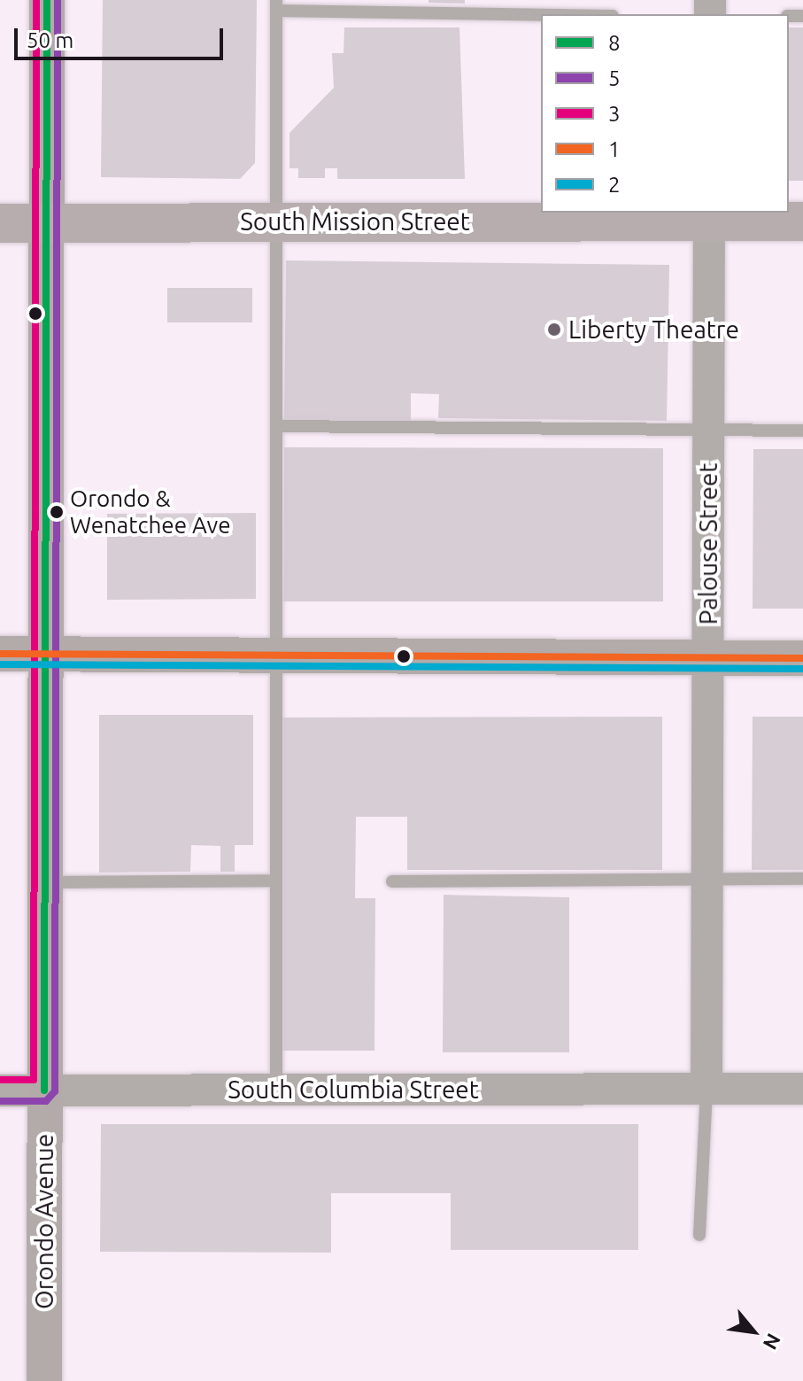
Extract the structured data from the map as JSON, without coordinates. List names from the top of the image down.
{
  "streets": {
    "main road": ["South Mission Street", "Orondo Avenue"],
    "street": ["Palouse Street", "South Columbia Street"]
  },
  "crossings": [
    ["South Mission Street", "Palouse Street"],
    ["South Mission Street", "Orondo Avenue"],
    ["Palouse Street", "South Columbia Street"],
    ["South Columbia Street", "Orondo Avenue"]
  ],
  "places": ["Liberty Theatre", "Orondo & Wenatchee Ave"],
  "lines": [
    "transit line 8",
    "transit line 5",
    "transit line 3",
    "transit line 1",
    "transit line 2"
  ],
  "legend": [
    "8",
    "5",
    "3",
    "1",
    "2"
  ],
  "scale_bar": "50 m",
  "north": "bottom right"
}
